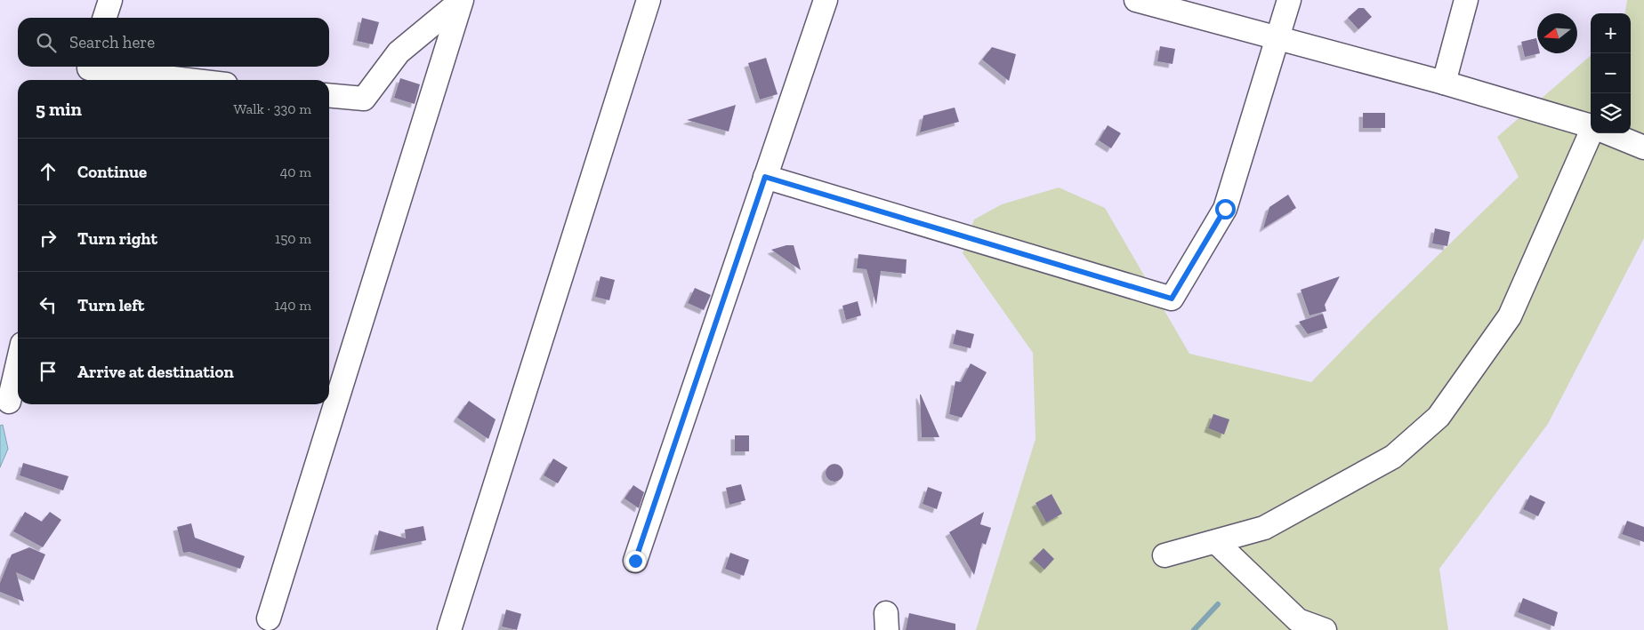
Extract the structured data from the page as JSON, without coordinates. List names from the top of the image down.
{
  "north": "left",
  "page": {
    "map_buttons": ["+", "−"],
    "search": "Search here",
    "heading": ["5 min", "Walk · 330 m"],
    "list": [
      ["Continue", "40 m"],
      ["Turn right", "150 m"],
      ["Turn left", "140 m"],
      "Arrive at destination"
    ]
  }
}
